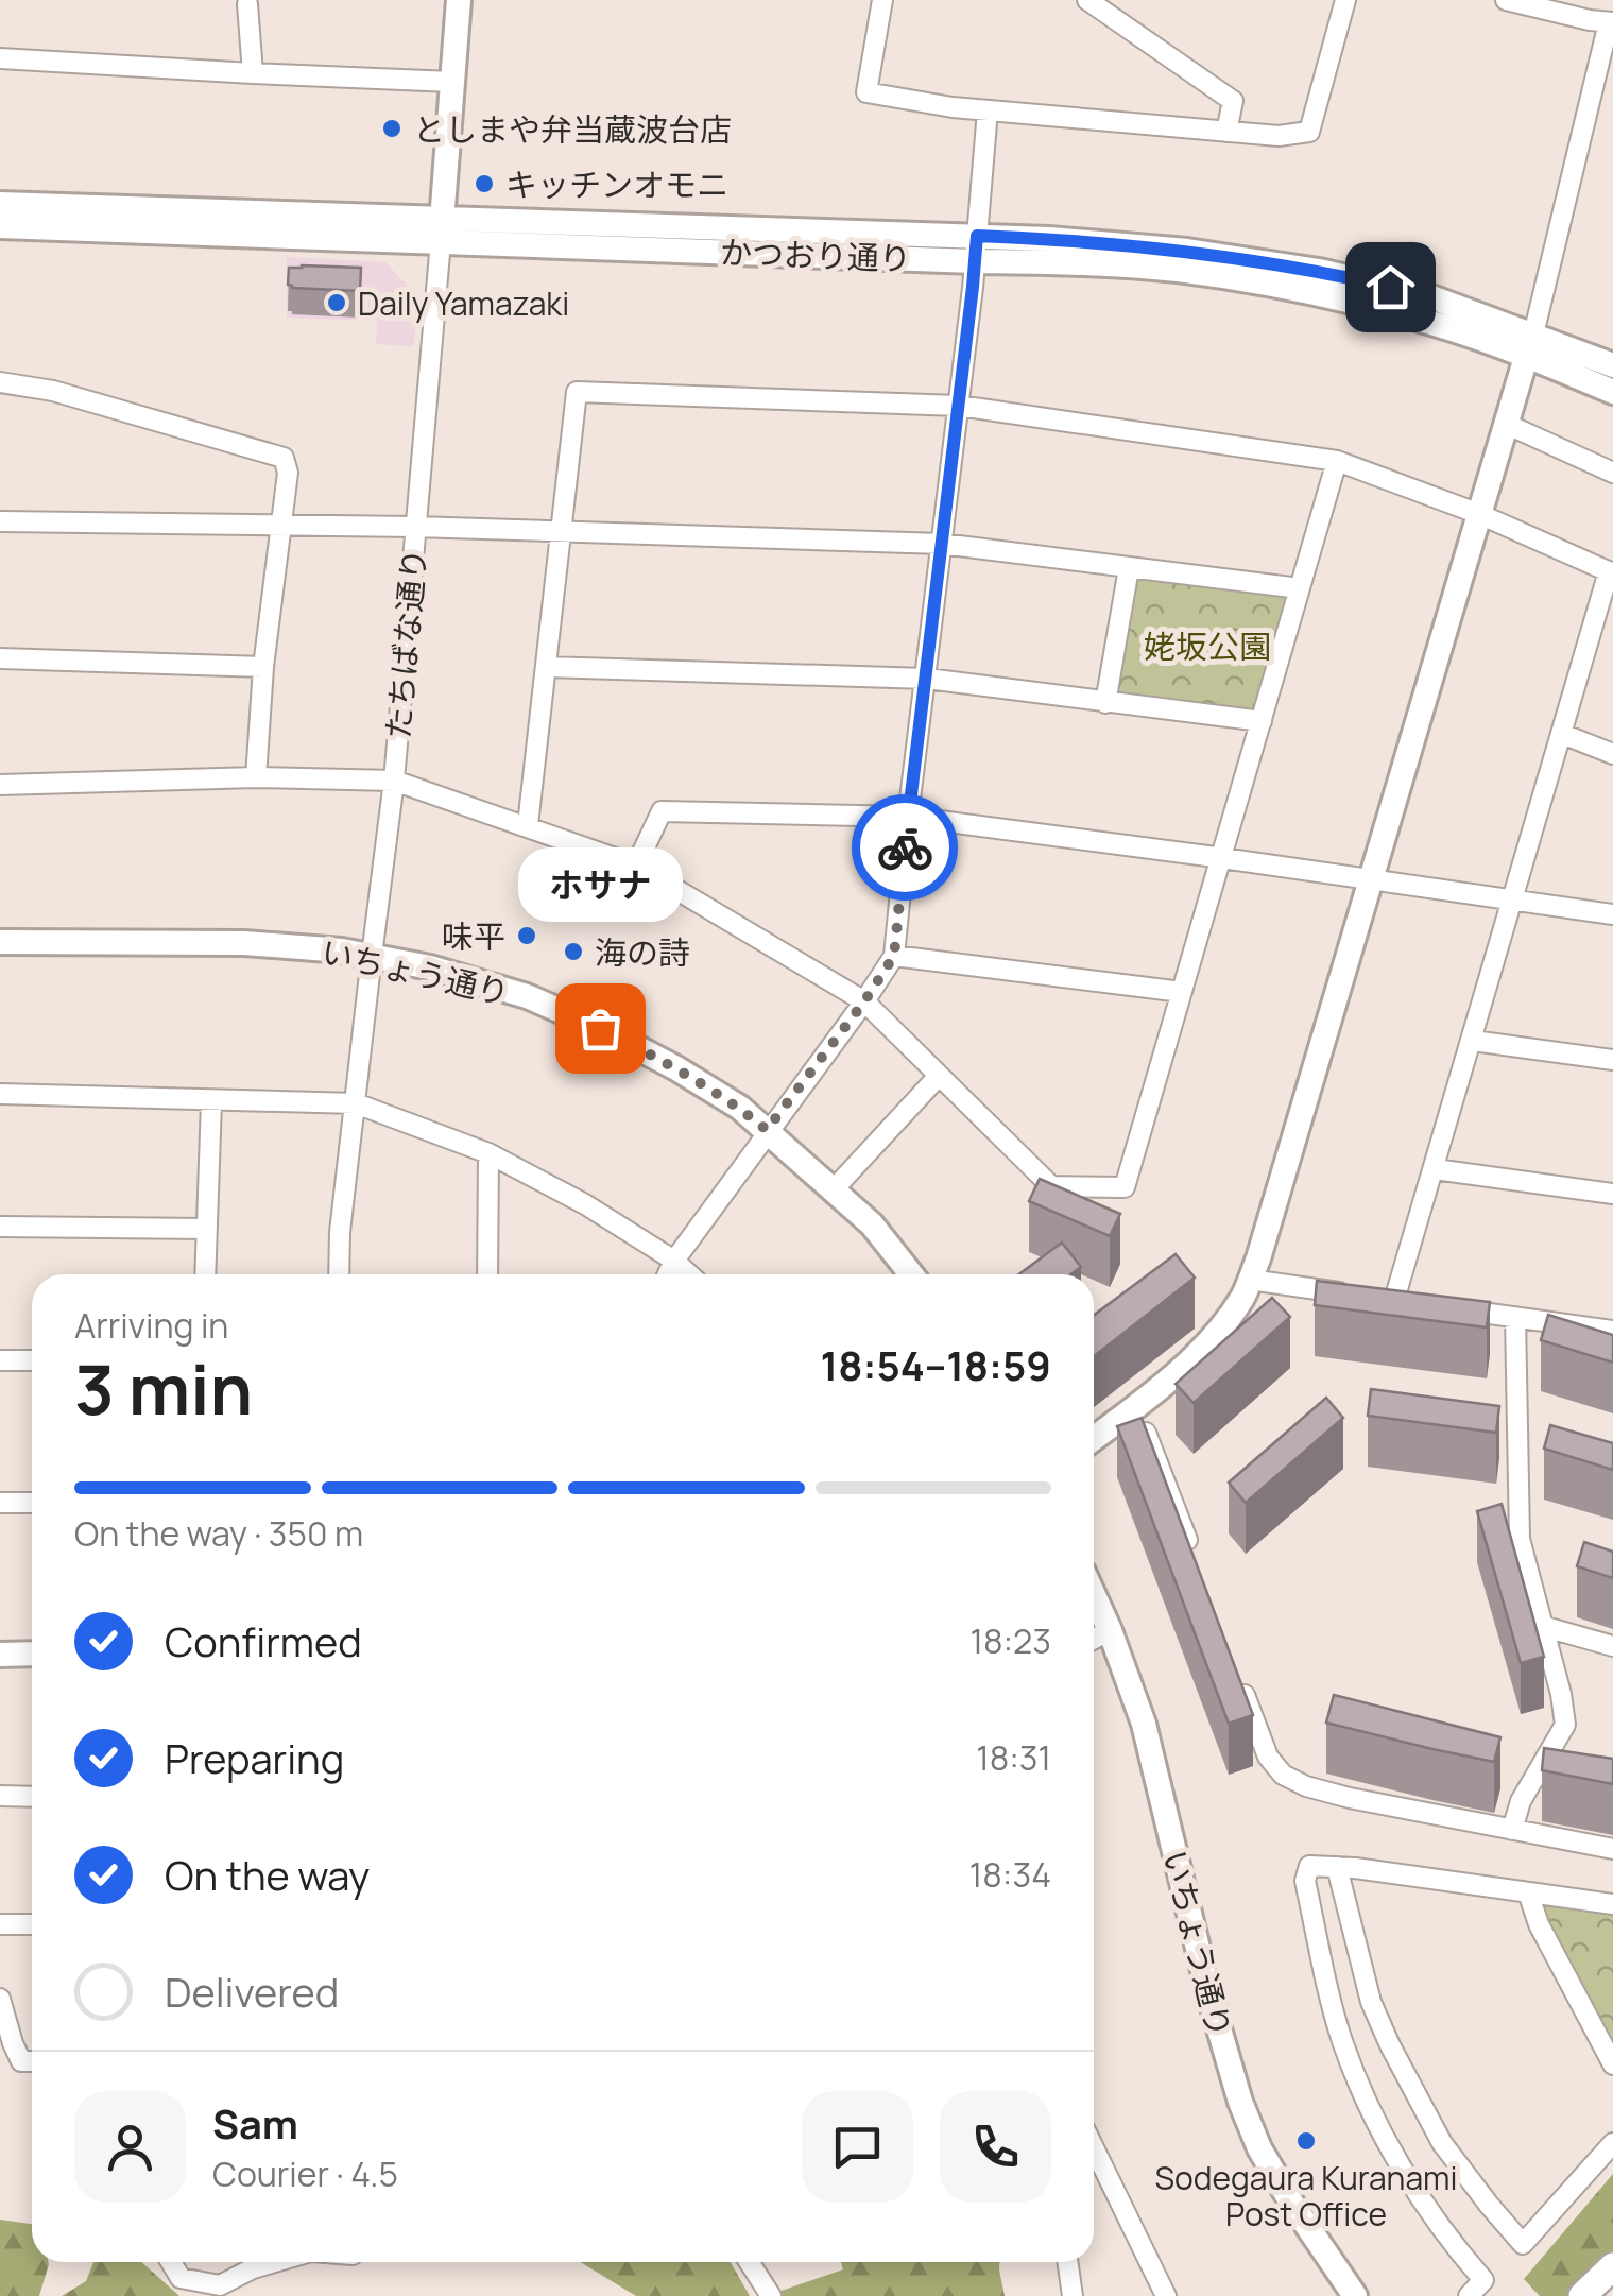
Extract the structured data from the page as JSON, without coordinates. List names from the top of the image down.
{
  "streets": {
    "street": ["かつおり通り", "たちばな通り", "いちょう通り"]
  },
  "crossings": [
    ["かつおり通り", "たちばな通り"],
    ["たちばな通り", "いちょう通り"]
  ],
  "parks": ["姥坂公園"],
  "places": [
    "としまや弁当蔵波台店",
    "キッチンオモニ",
    "Daily Yamazaki",
    "味平",
    "海の詩",
    "ホサナ",
    "Sodegaura Kuranami Post Office"
  ],
  "page": {
    "bubble": "ホサナ",
    "heading": ["3 min", "Arriving in", "18:54–18:59"],
    "panel": ["Sam", "Courier · 4.5"],
    "bar": "On the way · 350 m",
    "list": [
      ["Confirmed", "18:23"],
      ["Preparing", "18:31"],
      ["On the way", "18:34"],
      "Delivered"
    ]
  }
}
